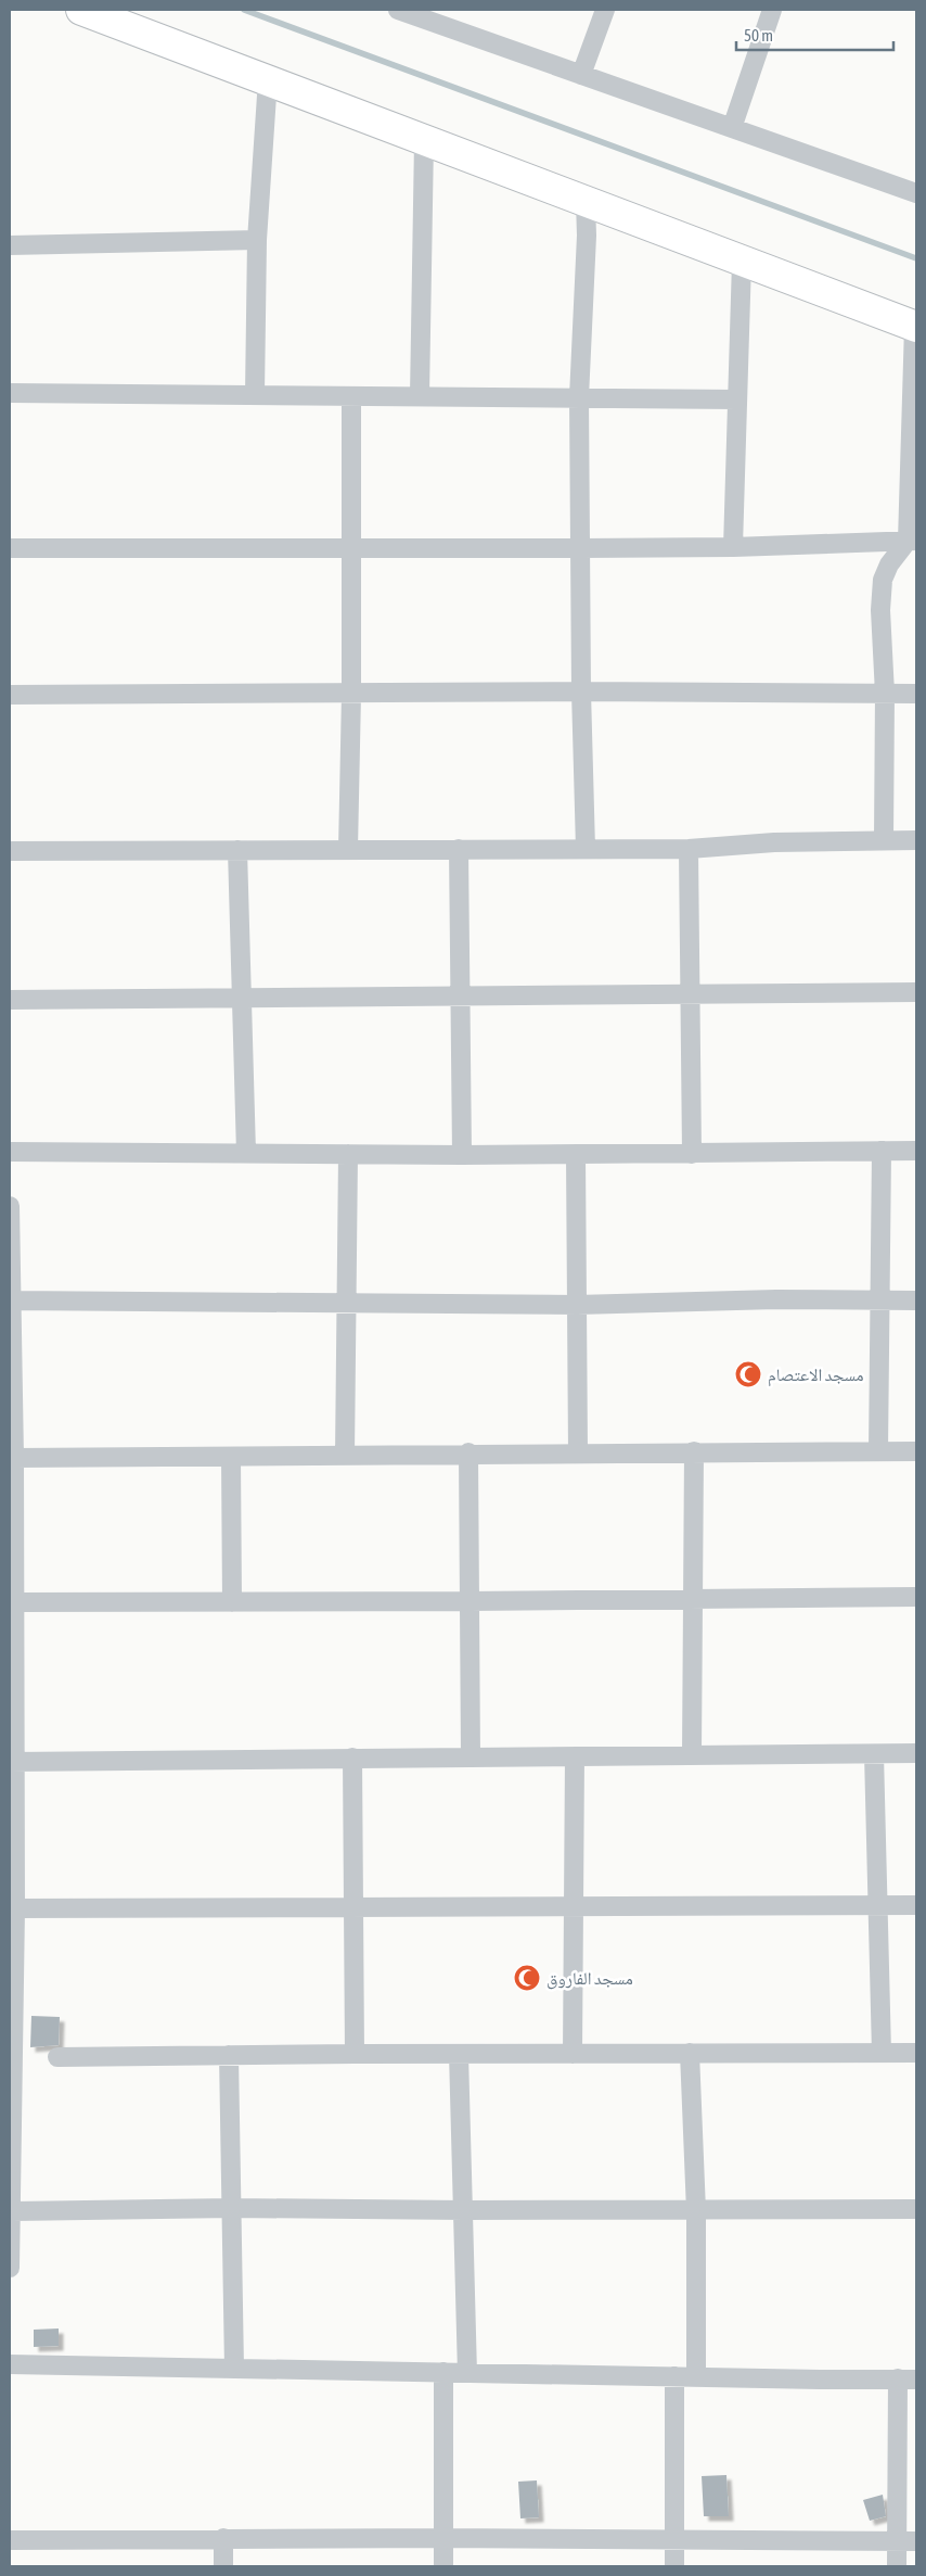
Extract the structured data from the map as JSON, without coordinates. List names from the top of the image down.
{
  "places": {
    "mosque": ["مسجد الاعتصام", "مسجد الفاروق"]
  },
  "scale_bar": "50 m"
}
